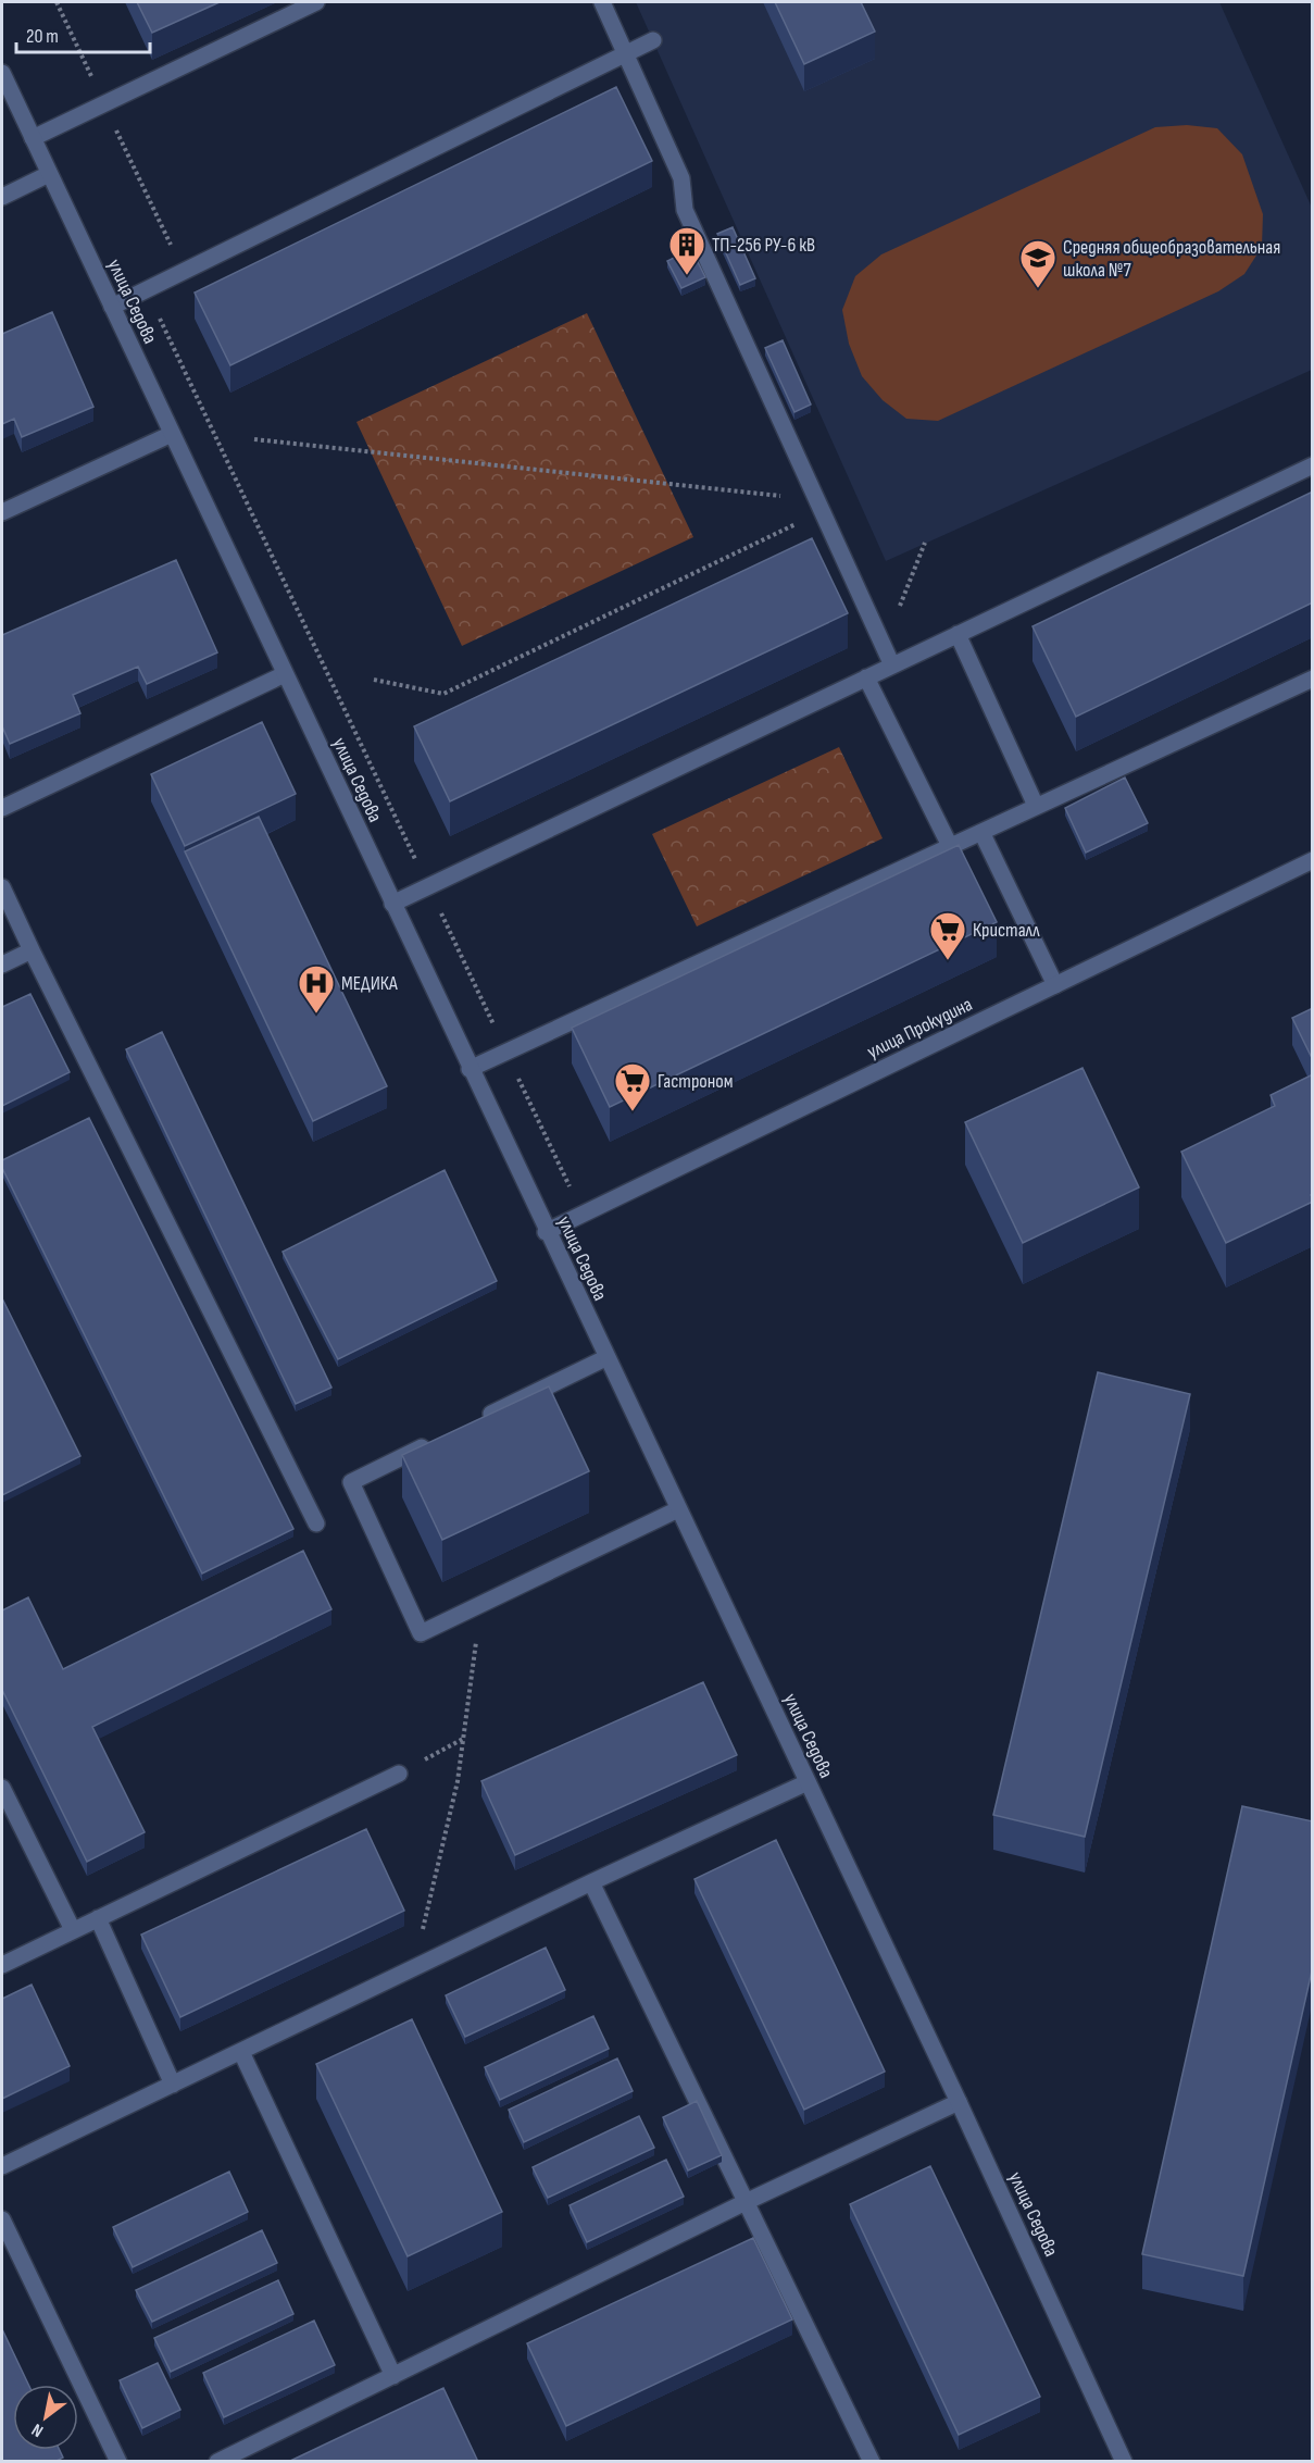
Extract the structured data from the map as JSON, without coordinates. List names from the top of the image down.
{
  "streets": {
    "street": ["улица Седова", "улица Прокудина"]
  },
  "crossings": [
    ["улица Седова", "улица Прокудина"]
  ],
  "places": {
    "building": ["ТП-256 РУ-6 кВ"],
    "school or university": ["Средняя общеобразовательная школа №7"],
    "supermarket": ["Кристалл", "Гастроном"],
    "hospital": ["МЕДИКА"]
  },
  "scale_bar": "20 m",
  "north": "bottom left"
}
